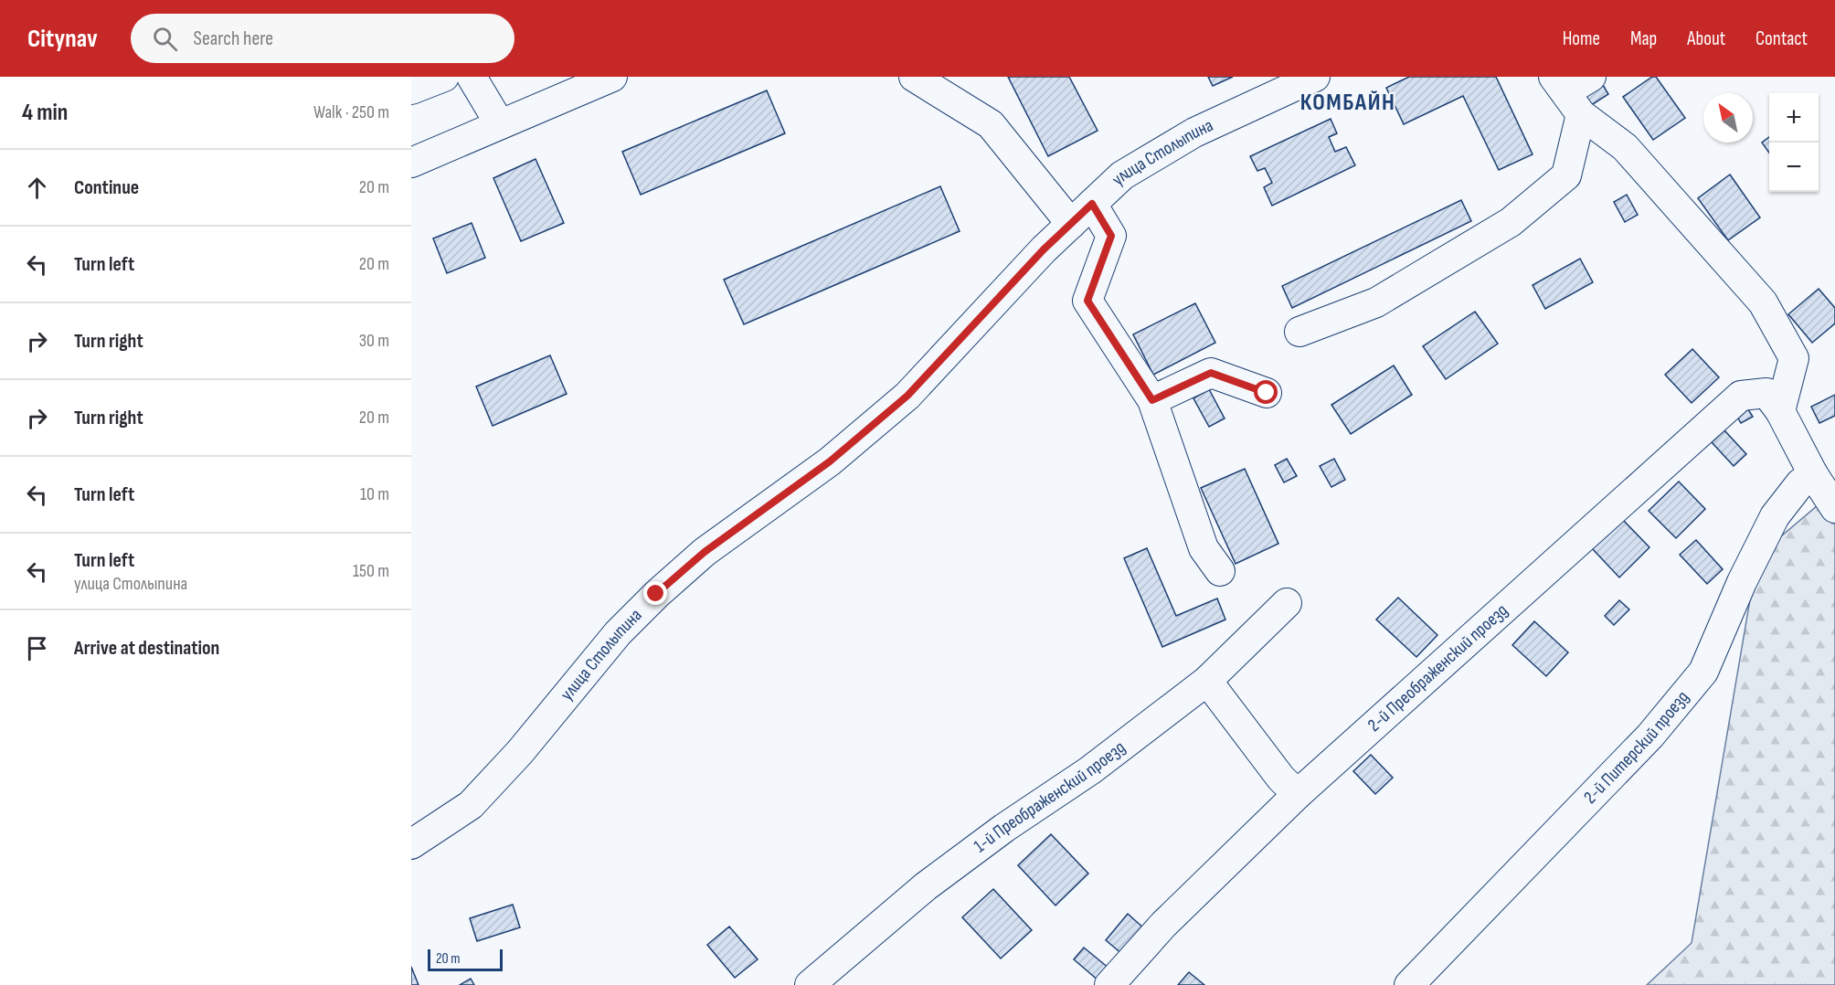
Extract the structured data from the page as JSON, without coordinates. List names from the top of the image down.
{
  "streets": {
    "street": [
      "улица Столыпина",
      "2-й Преображенский проезд",
      "2-й Питерский проезд",
      "1-й Преображенский проезд"
    ]
  },
  "districts": ["КОМБАЙН"],
  "scale_bar": "20 m",
  "north": "top left",
  "page": {
    "header": "Citynav",
    "search": "Search here",
    "nav": [
      "Home",
      "Map",
      "About",
      "Contact"
    ],
    "heading": ["4 min", "Walk · 250 m"],
    "map_buttons": ["+", "−"],
    "list": [
      ["Continue", "20 m"],
      ["Turn left", "20 m"],
      ["Turn right", "30 m"],
      ["Turn right", "20 m"],
      ["Turn left", "10 m"],
      ["Turn left", "улица Столыпина", "150 m"],
      "Arrive at destination"
    ],
    "scale": "20 m"
  }
}
